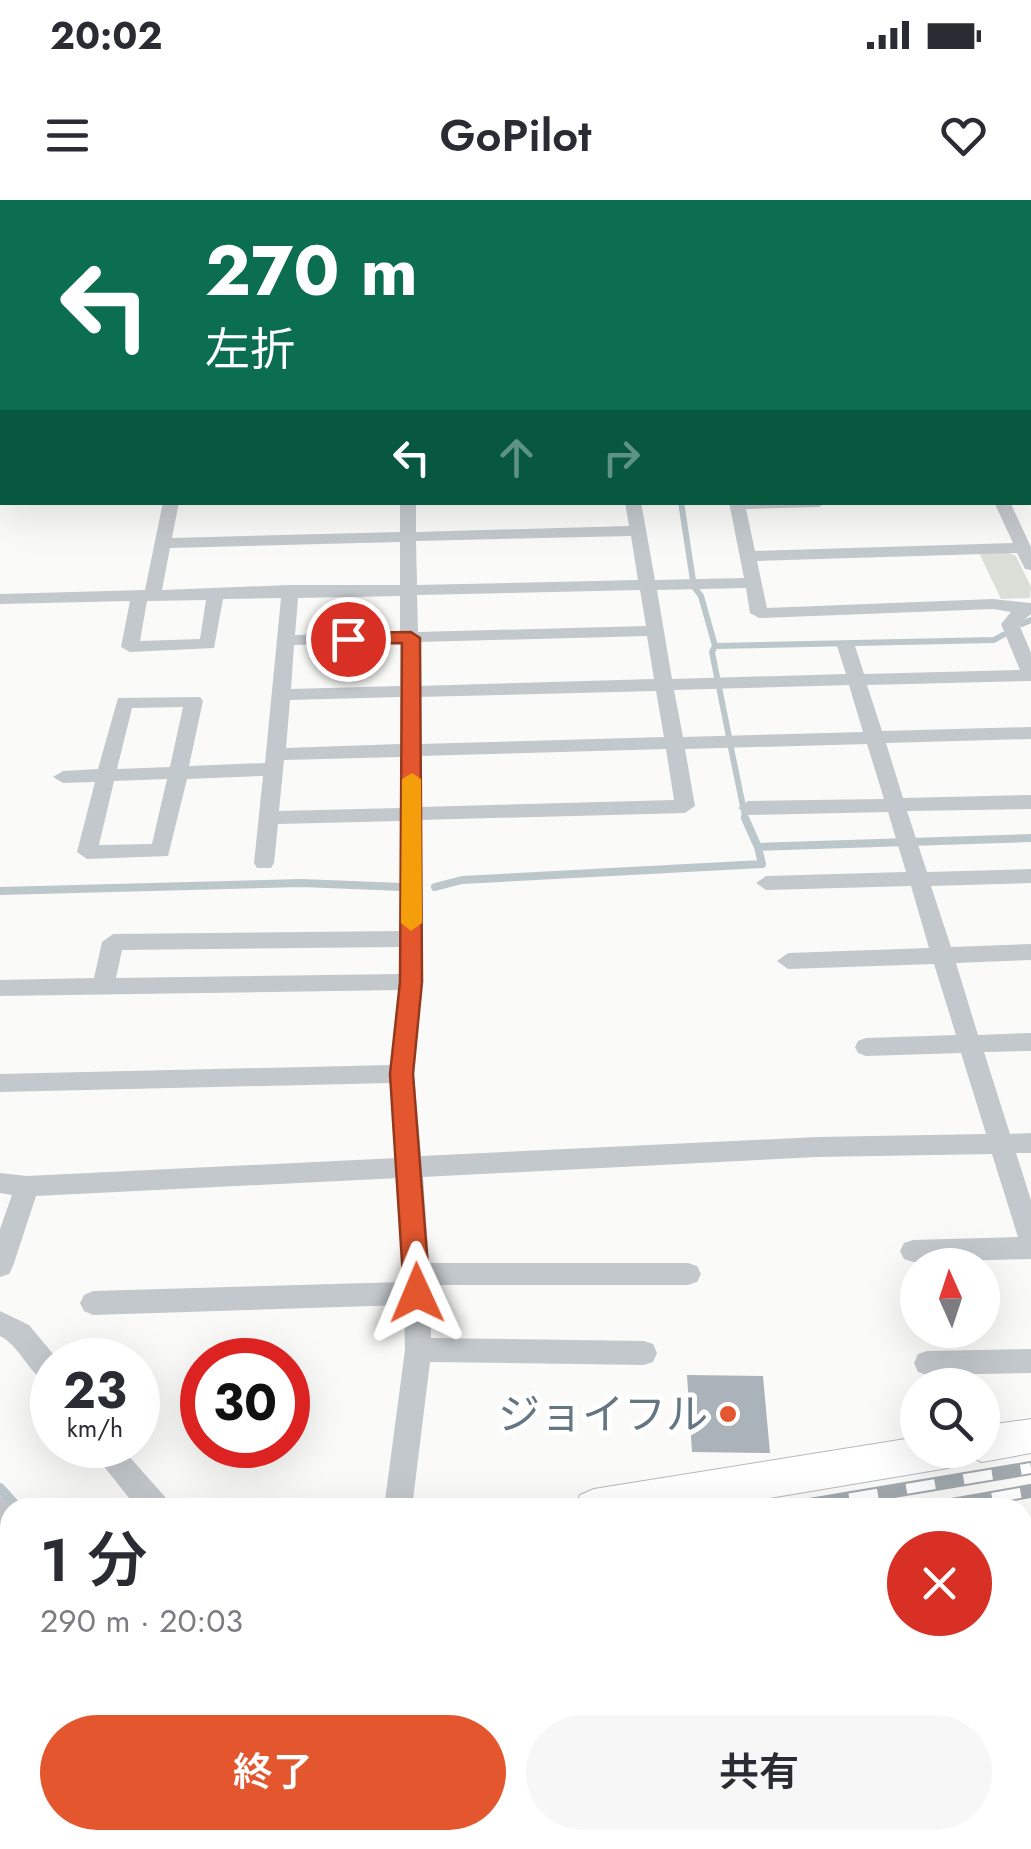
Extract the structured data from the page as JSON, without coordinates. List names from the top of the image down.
{
  "places": ["ジョイフル"],
  "north": "top",
  "page": {
    "status": "20:02",
    "header": "GoPilot",
    "turn": ["270 m", "左折"],
    "speed": "23 km/h",
    "limit": "30",
    "heading": ["1 分", "290 m · 20:03"],
    "buttons": ["終了", "共有"]
  }
}
